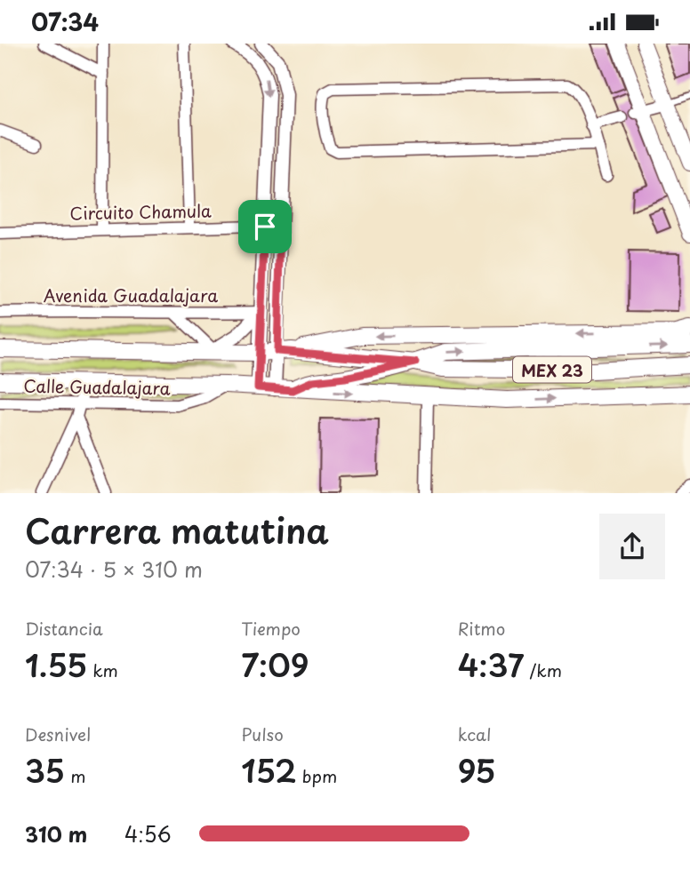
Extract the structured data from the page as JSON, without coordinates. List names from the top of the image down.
{
  "streets": {
    "main road": ["MEX 23"],
    "street": ["Circuito Chamula", "Avenida Guadalajara", "Calle Guadalajara"]
  },
  "crossings": [
    ["MEX 23", "Calle Guadalajara"]
  ],
  "page": {
    "status": "07:34",
    "heading": ["Carrera matutina", "07:34 · 5 × 310 m"],
    "stats": [
      ["Distancia", "1.55 km"],
      ["Tiempo", "7:09"],
      ["Ritmo", "4:37 /km"],
      ["Desnivel", "35 m"],
      ["Pulso", "152 bpm"],
      ["kcal", "95"]
    ],
    "list": [
      {
        "name": "310 m",
        "note": "4:56"
      }
    ]
  }
}
